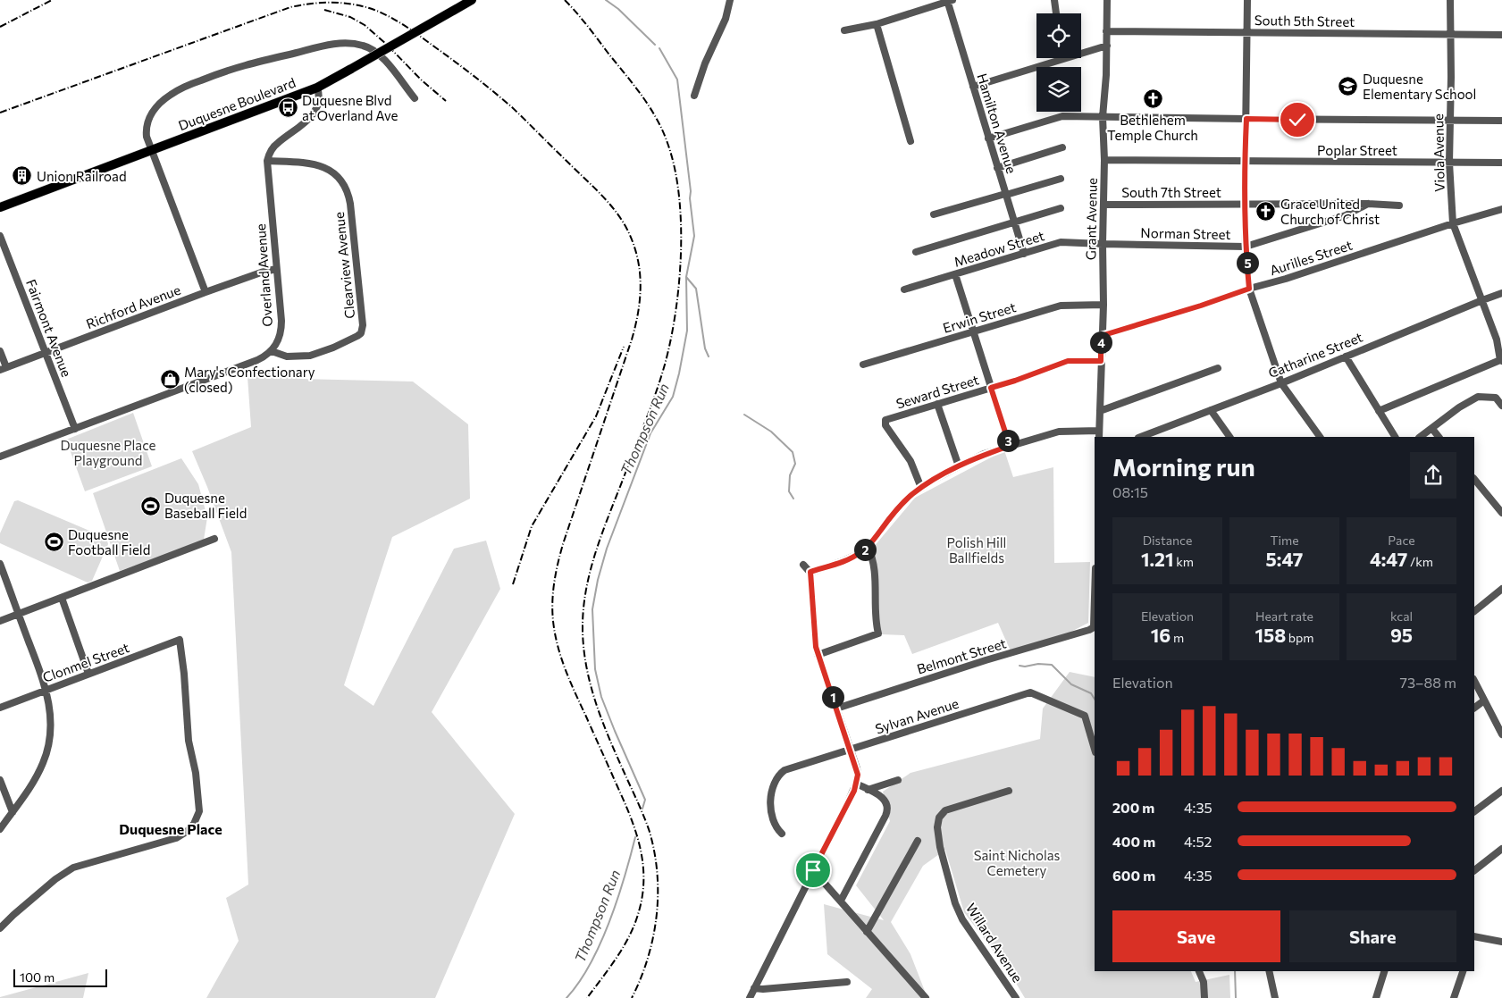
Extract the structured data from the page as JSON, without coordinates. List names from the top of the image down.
{
  "streets": {
    "main road": ["Duquesne Boulevard"],
    "street": [
      "South 5th Street",
      "Hamilton Avenue",
      "Poplar Street",
      "Viola Avenue",
      "South 7th Street",
      "Grant Avenue",
      "Norman Street",
      "Meadow Street",
      "Aurilles Street",
      "Clearview Avenue",
      "Overland Avenue",
      "Richford Avenue",
      "Erwin Street",
      "Fairmont Avenue",
      "Catharine Street",
      "Seward Street",
      "Belmont Street",
      "Clonmel Street",
      "Sylvan Avenue",
      "Willard Avenue"
    ]
  },
  "crossings": [
    ["South 5th Street", "Viola Avenue"],
    ["South 5th Street", "Grant Avenue"],
    ["Hamilton Avenue", "Meadow Street"],
    ["Poplar Street", "Viola Avenue"],
    ["Poplar Street", "Grant Avenue"],
    ["Viola Avenue", "Aurilles Street"],
    ["Viola Avenue", "Catharine Street"],
    ["South 7th Street", "Grant Avenue"],
    ["South 7th Street", "Norman Street"],
    ["Grant Avenue", "Norman Street"],
    ["Grant Avenue", "Meadow Street"],
    ["Grant Avenue", "Aurilles Street"],
    ["Grant Avenue", "Erwin Street"],
    ["Grant Avenue", "Seward Street"],
    ["Norman Street", "Meadow Street"],
    ["Clearview Avenue", "Overland Avenue"],
    ["Overland Avenue", "Richford Avenue"],
    ["Richford Avenue", "Fairmont Avenue"]
  ],
  "districts": ["Duquesne Place"],
  "water": ["Thompson Run"],
  "parks": ["Duquesne Place Playground", "Polish Hill Ballfields", "Saint Nicholas Cemetery"],
  "places": {
    "school or university": ["Duquesne Elementary School"],
    "church": ["Bethlehem Temple Church", "Grace United Church of Christ"],
    "bus stop": ["Duquesne Blvd at Overland Ave"],
    "building": ["Union Railroad"],
    "shop": ["Mary's Confectionary (closed)"],
    "sports": ["Duquesne Baseball Field", "Duquesne Football Field"]
  },
  "scale_bar": "100 m",
  "page": {
    "pins": [
      "5",
      "4",
      "3",
      "2",
      "1"
    ],
    "heading": ["Morning run", "08:15"],
    "stats": [
      ["Distance", "1.21 km"],
      ["Time", "5:47"],
      ["Pace", "4:47 /km"],
      ["Elevation", "16 m"],
      ["Heart rate", "158 bpm"],
      ["kcal", "95"]
    ],
    "chart": ["Elevation", "73–88 m"],
    "list": [
      {
        "name": "200 m",
        "note": "4:35"
      },
      {
        "name": "400 m",
        "note": "4:52"
      },
      {
        "name": "600 m",
        "note": "4:35"
      }
    ],
    "buttons": ["Save", "Share"],
    "scale": "100 m"
  }
}
